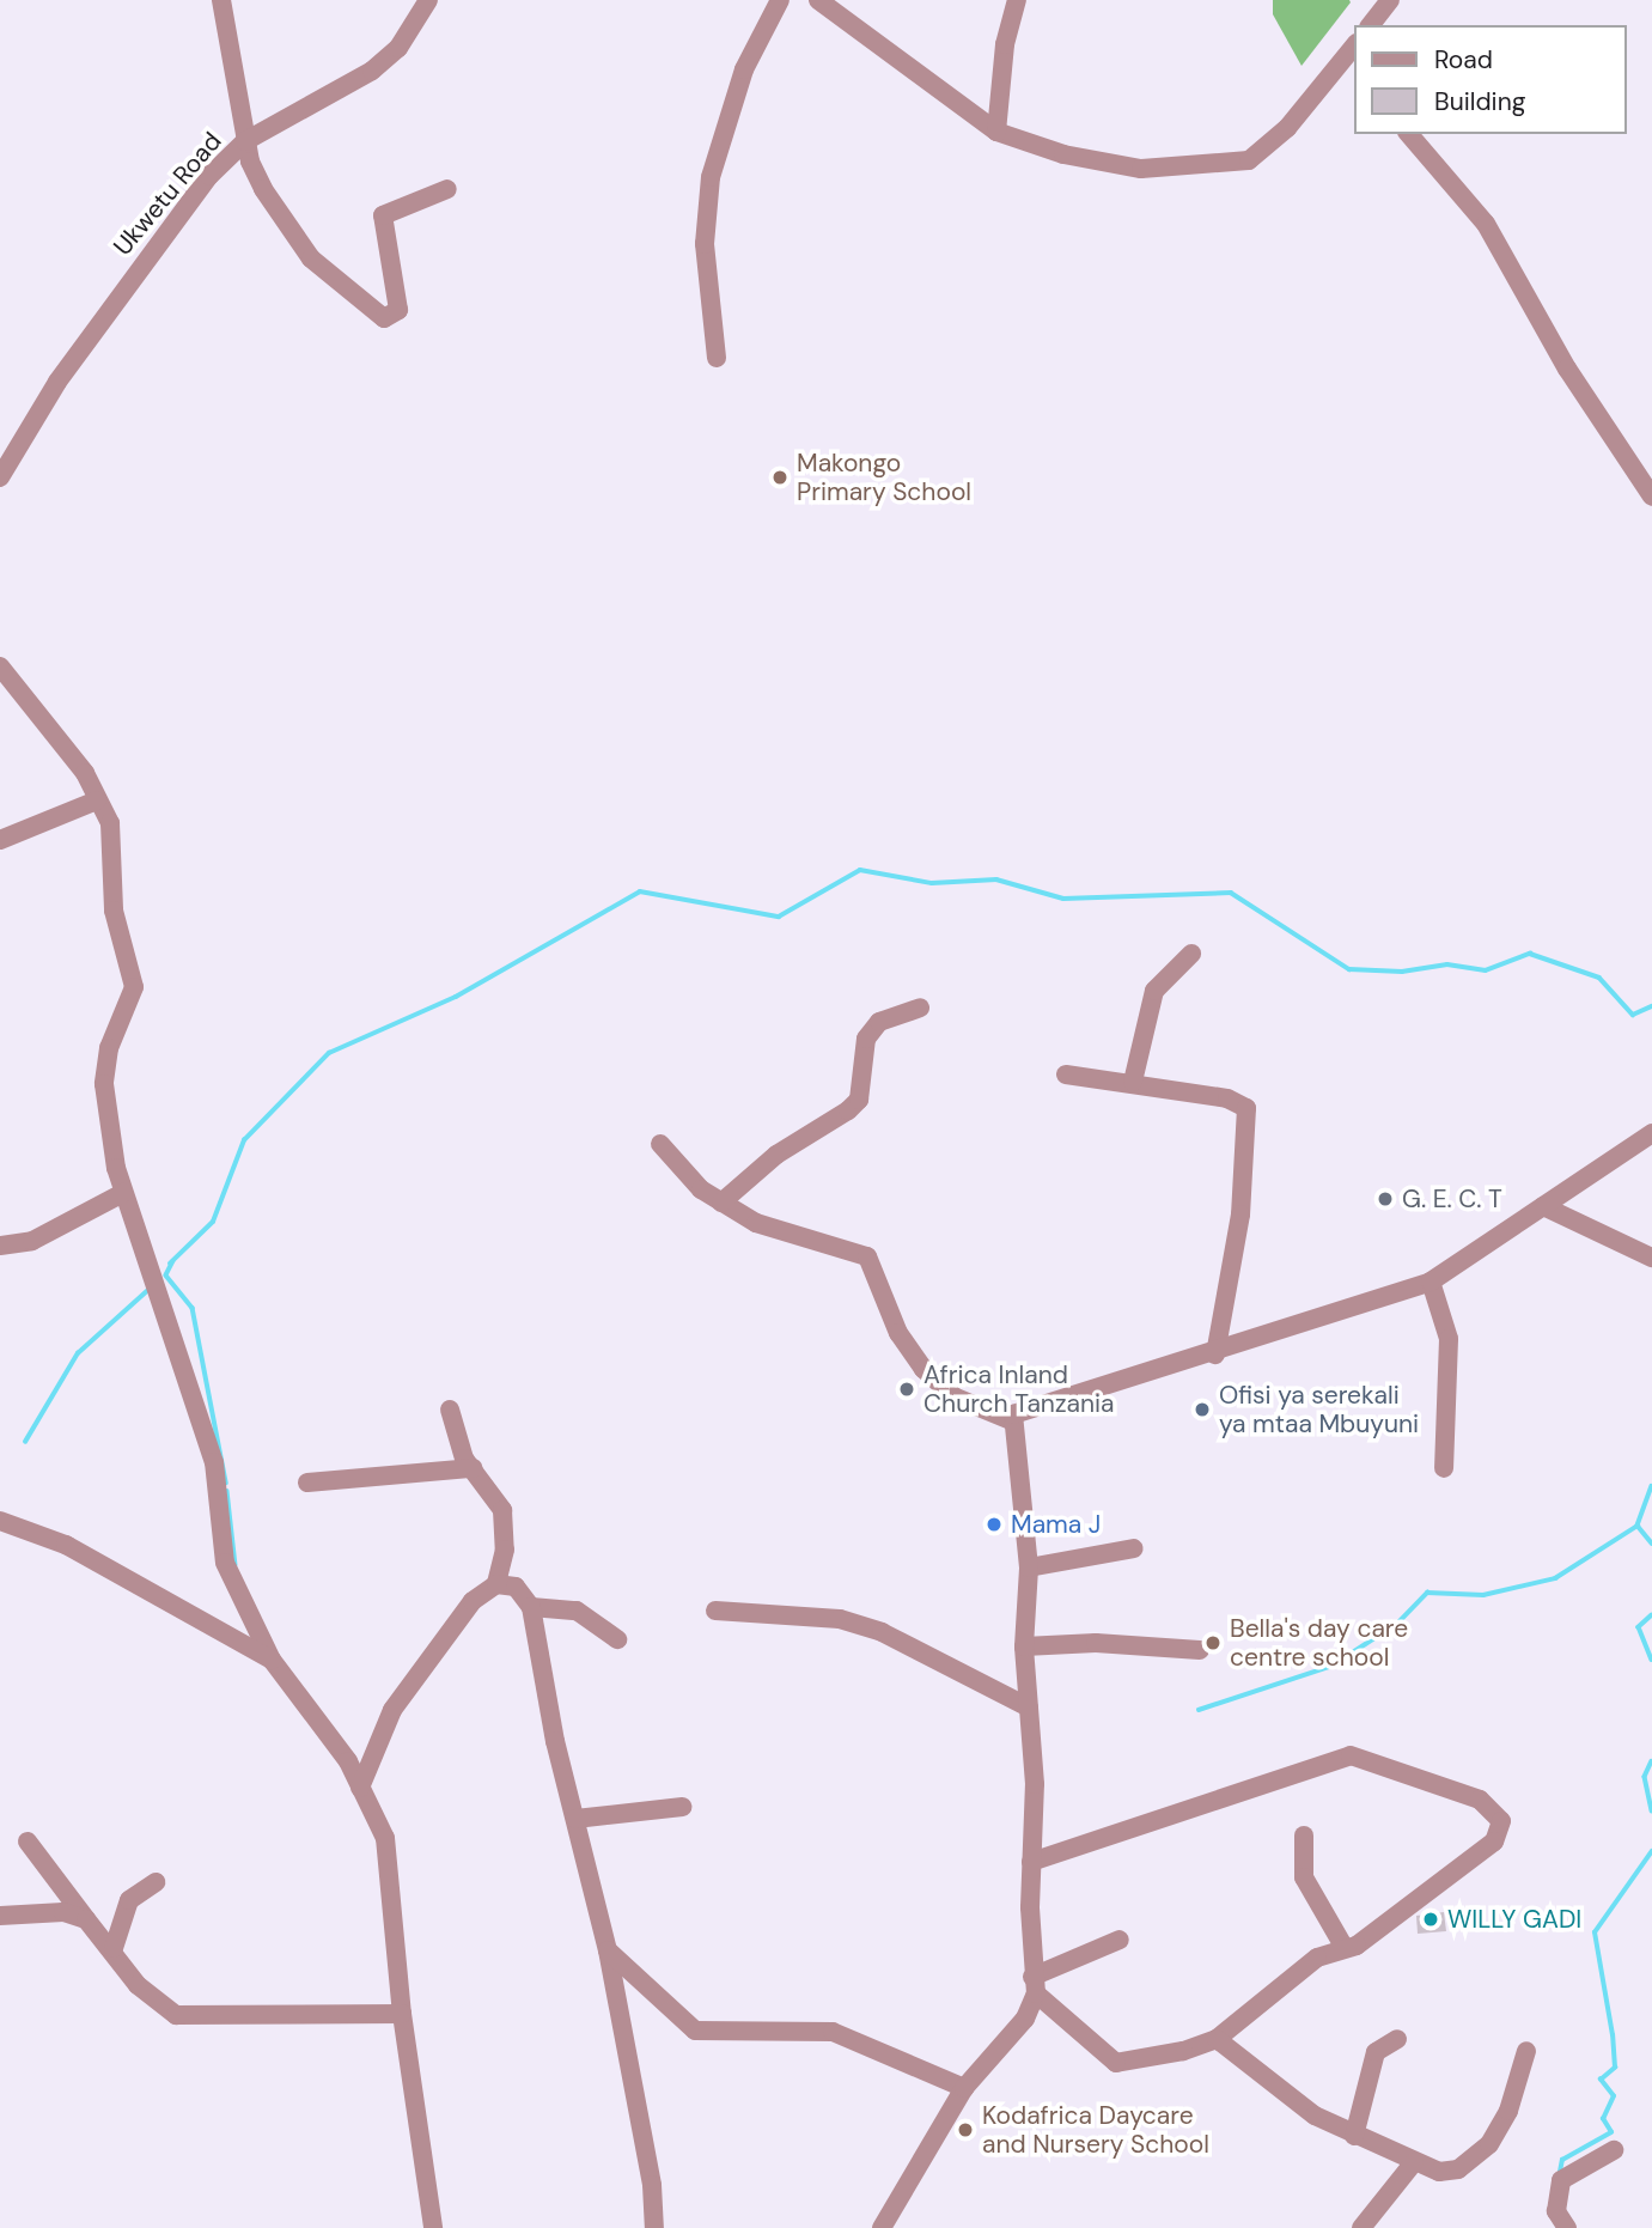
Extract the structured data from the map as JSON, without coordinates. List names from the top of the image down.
{
  "streets": {
    "street": ["Ukwetu Road"]
  },
  "places": [
    "Makongo Primary School",
    "G. E. C. T",
    "Africa Inland Church Tanzania",
    "Ofisi ya serekali ya mtaa Mbuyuni",
    "Mama J",
    "Bella's day care centre school",
    "WILLY GADI",
    "Kodafrica Daycare and Nursery School"
  ],
  "legend": ["Road", "Building"]
}
